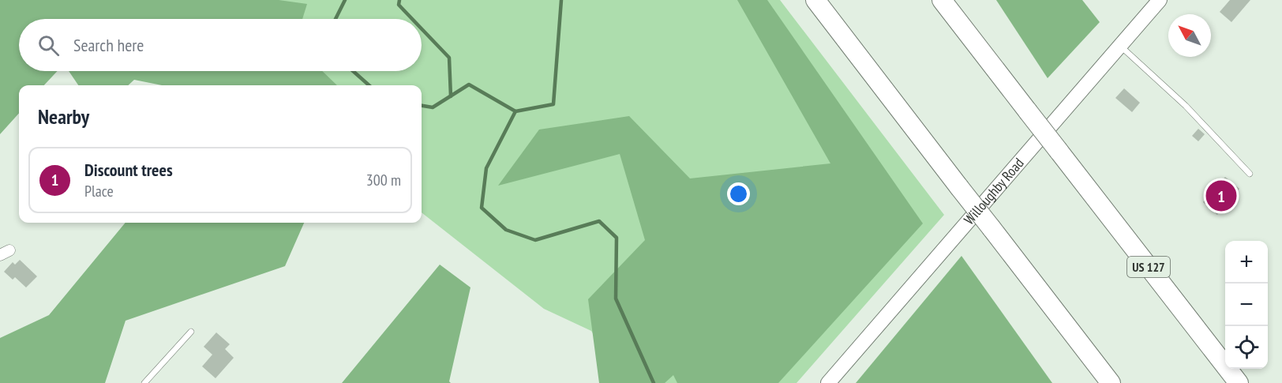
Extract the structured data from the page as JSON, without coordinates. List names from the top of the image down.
{
  "streets": {
    "highway": ["US 127"],
    "street": ["Willoughby Road"]
  },
  "north": "top left",
  "page": {
    "search": "Search here",
    "heading": "Nearby",
    "list": [
      {
        "mark": "1",
        "name": "Discount trees",
        "note": "Place",
        "value": "300 m"
      }
    ],
    "pins": "1",
    "map_buttons": ["+", "−"]
  }
}
